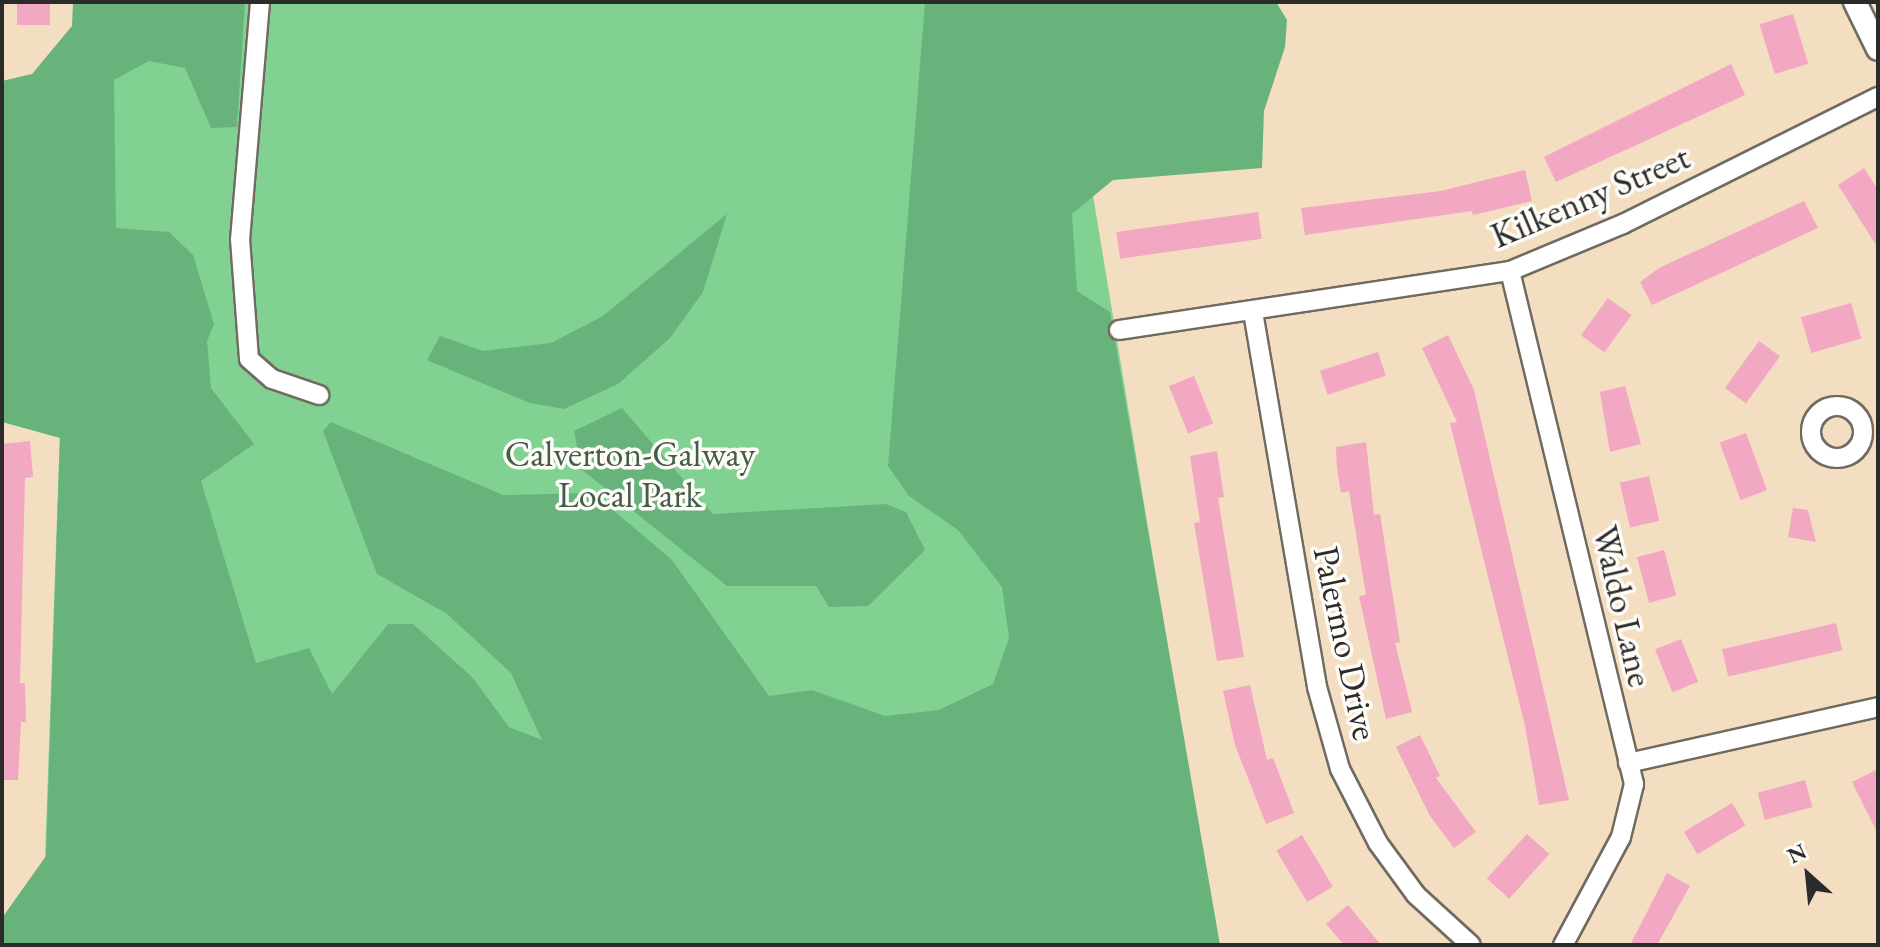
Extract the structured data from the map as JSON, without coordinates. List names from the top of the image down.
{
  "streets": {
    "street": ["Kilkenny Street", "Waldo Lane", "Palermo Drive"]
  },
  "crossings": [
    ["Kilkenny Street", "Waldo Lane"],
    ["Kilkenny Street", "Palermo Drive"]
  ],
  "parks": ["Calverton-Galway Local Park"],
  "north": "top left"
}
